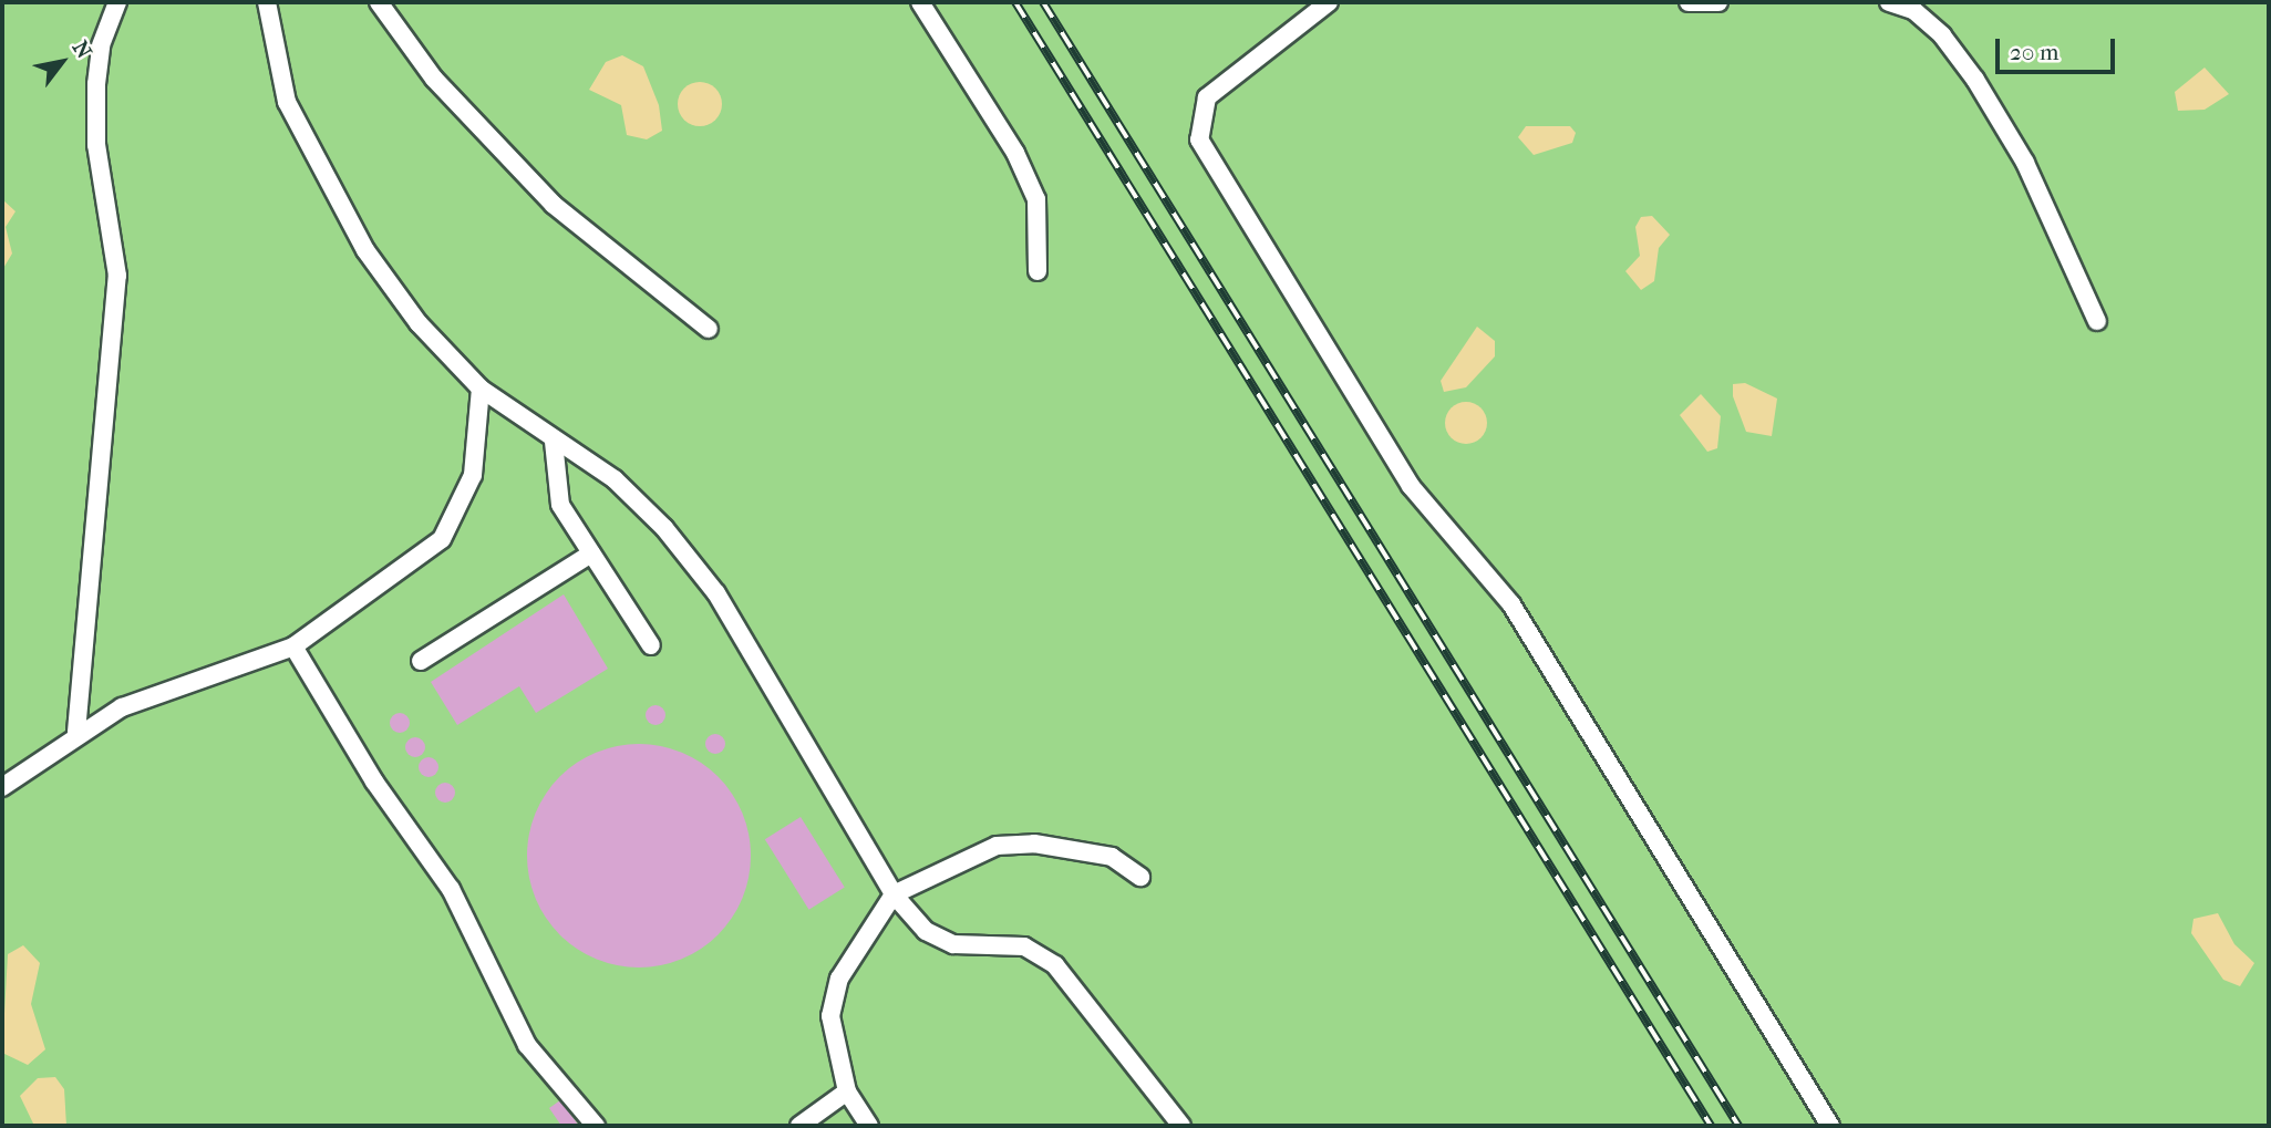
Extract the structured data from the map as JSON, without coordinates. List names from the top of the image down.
{
  "scale_bar": "20 m",
  "north": "top right"
}
